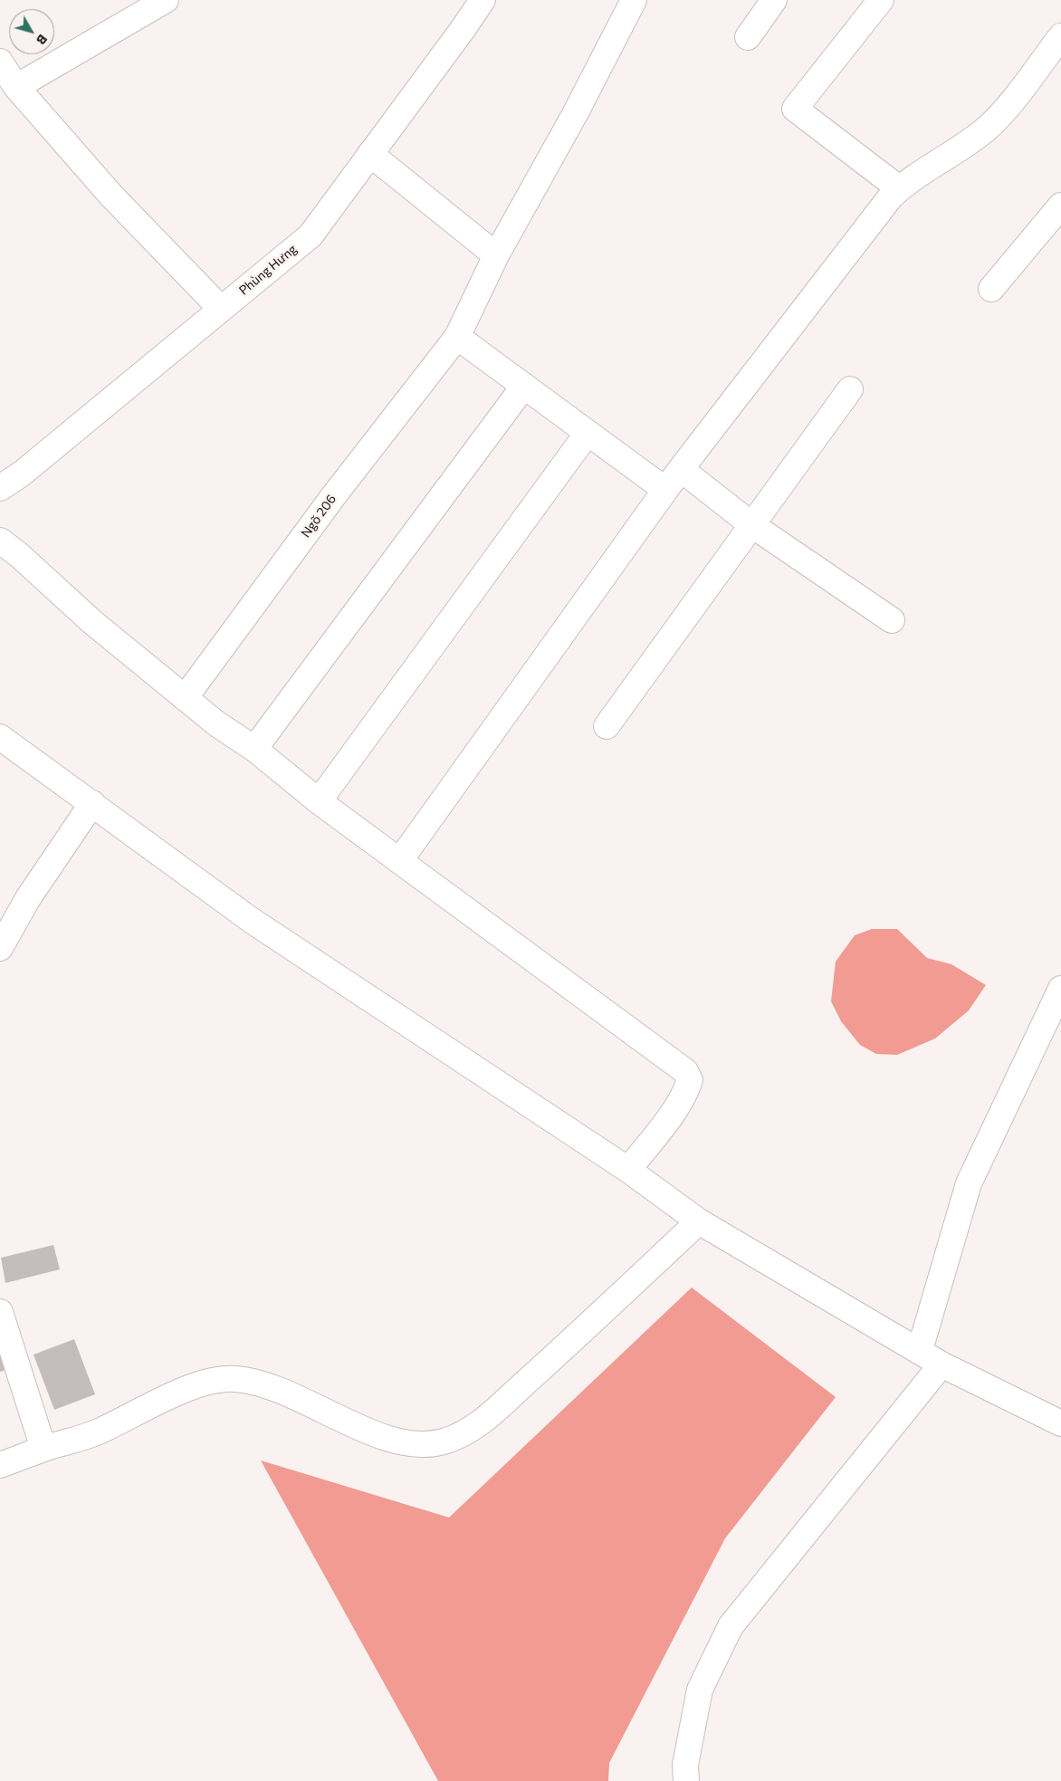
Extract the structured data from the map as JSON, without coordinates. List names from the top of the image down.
{
  "streets": {
    "street": ["Phùng Hưng", "Ngõ 206"]
  },
  "north": "bottom right"
}
